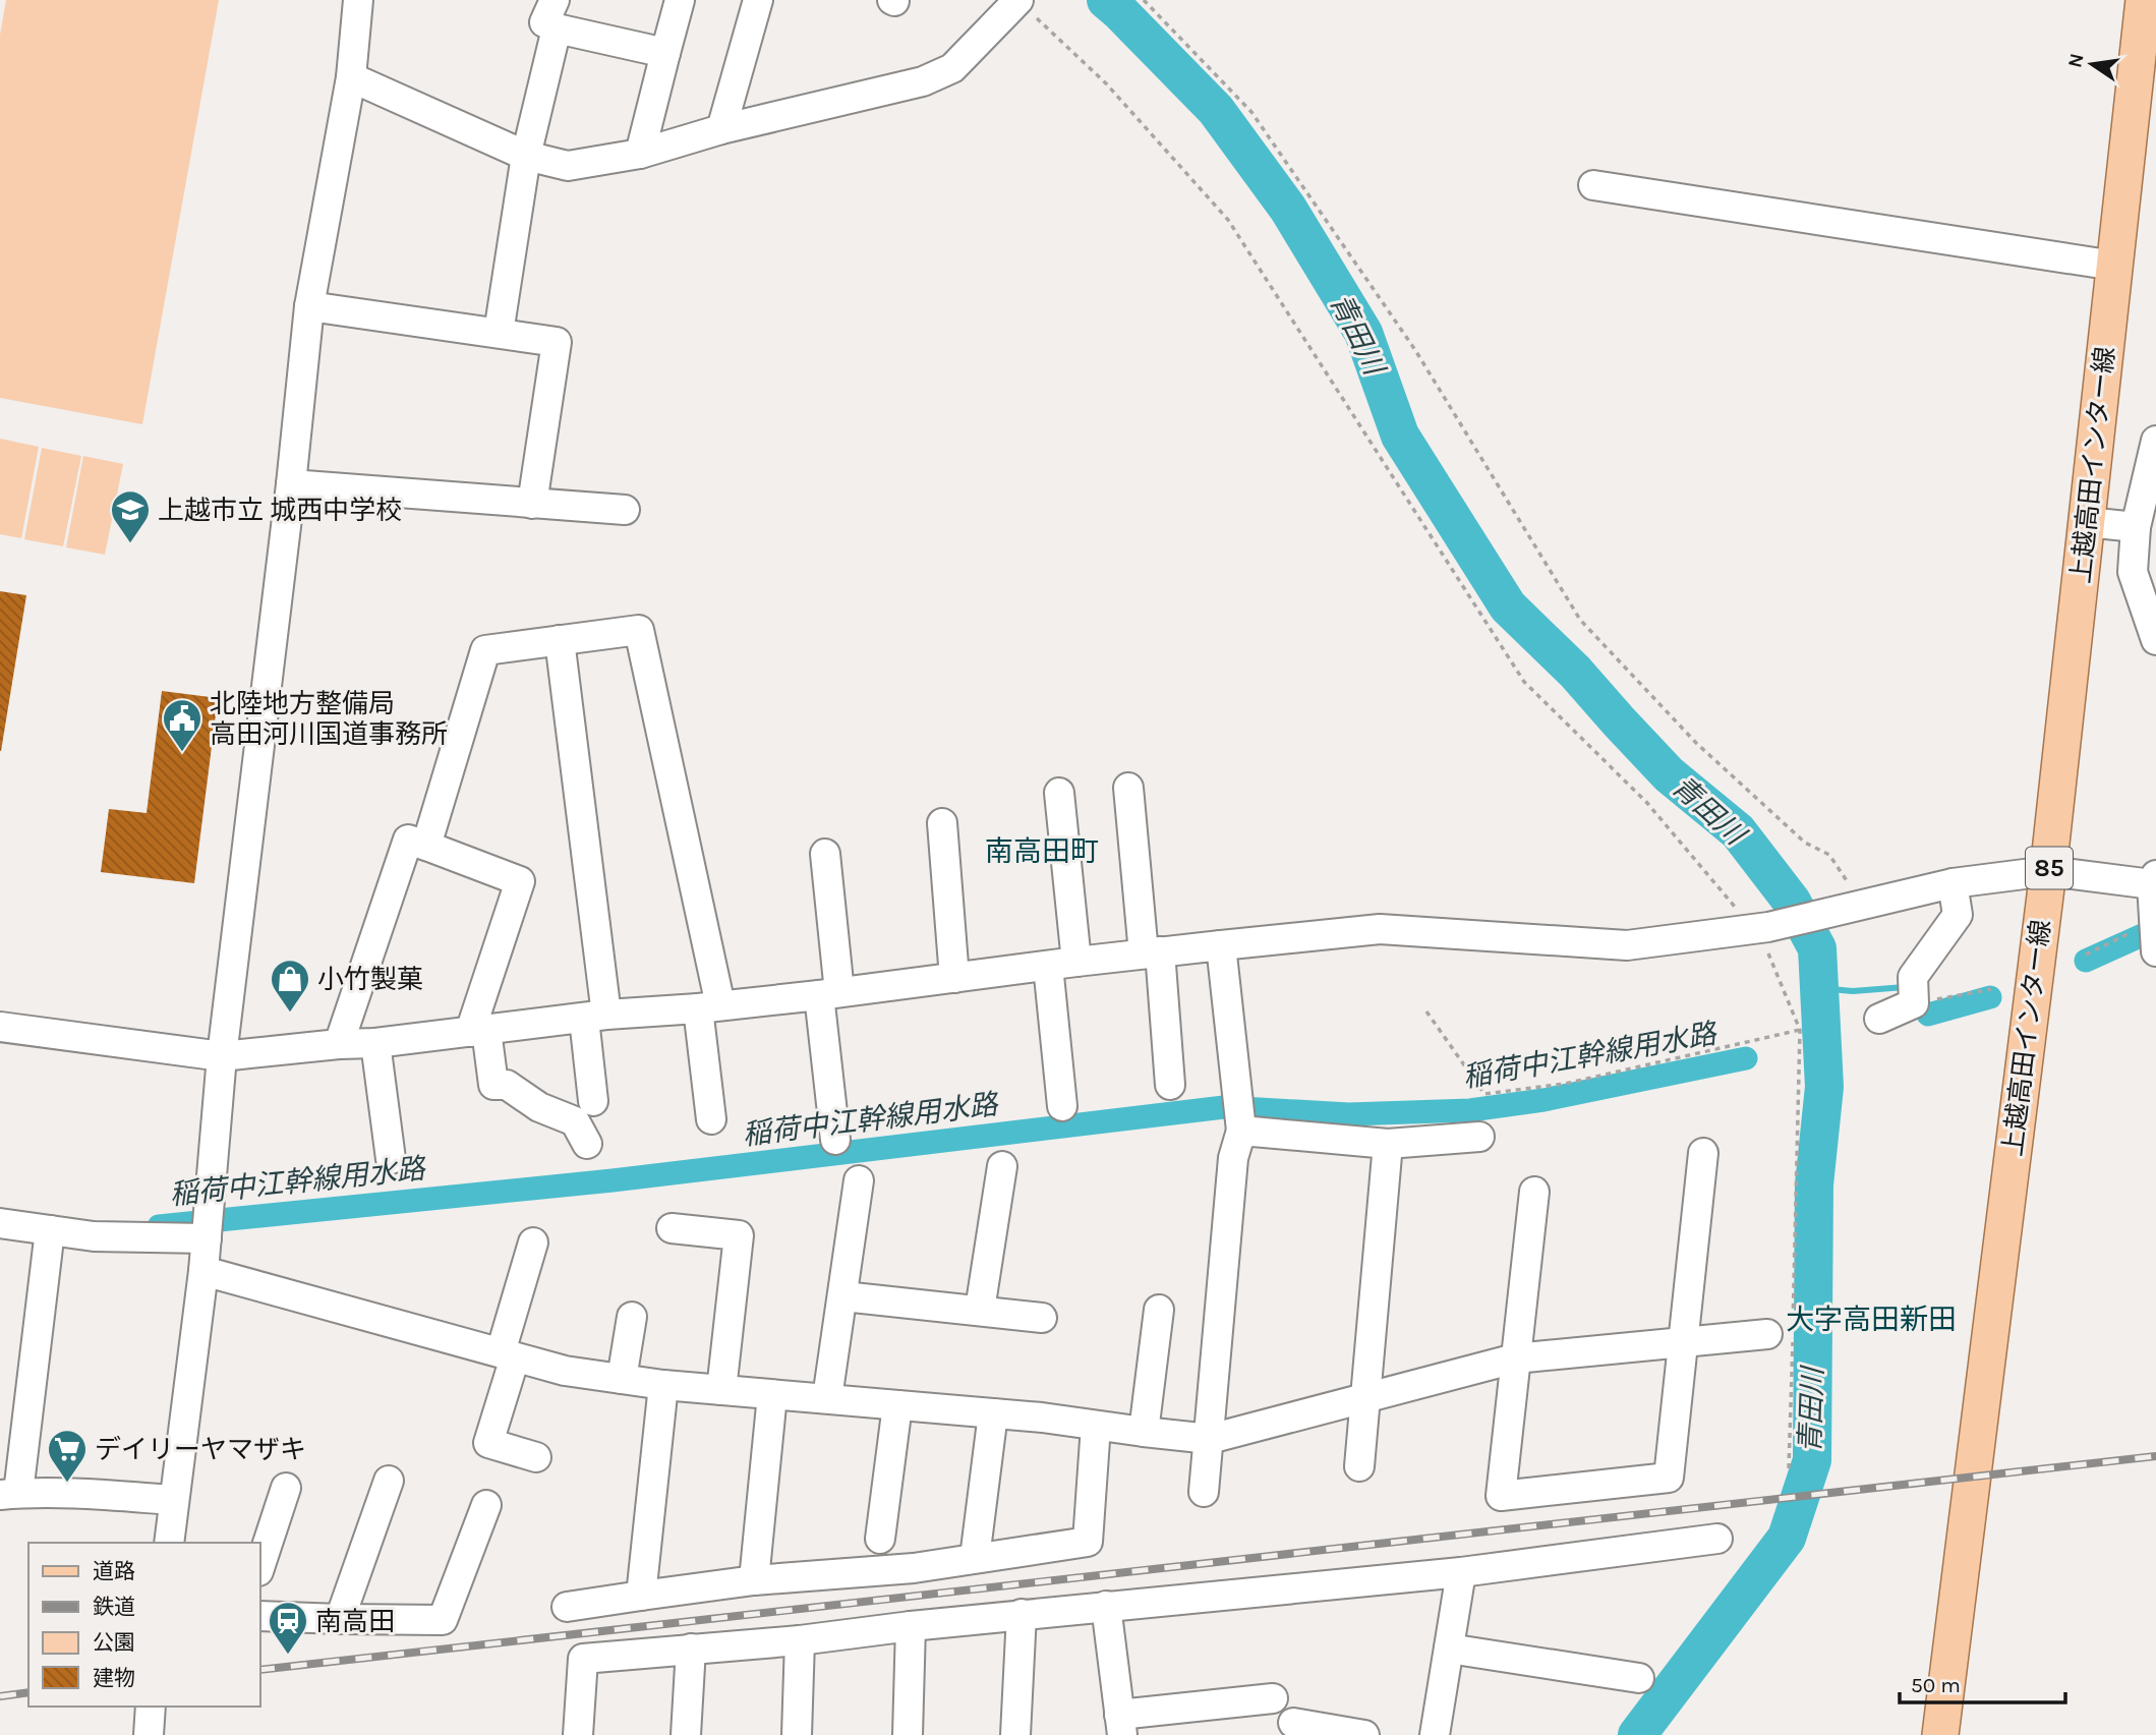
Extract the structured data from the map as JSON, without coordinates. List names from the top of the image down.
{
  "streets": {
    "main road": ["上越高田インター線", "85"]
  },
  "districts": ["南高田町", "大字高田新田"],
  "water": ["青田川", "稲荷中江幹線用水路"],
  "places": {
    "school or university": ["上越市立 城西中学校"],
    "public building": ["北陸地方整備局 高田河川国道事務所"],
    "shop": ["小竹製菓"],
    "supermarket": ["デイリーヤマザキ"],
    "station": ["南高田"]
  },
  "legend": [
    "道路",
    "鉄道",
    "公園",
    "建物"
  ],
  "scale_bar": "50 m",
  "north": "left"
}
